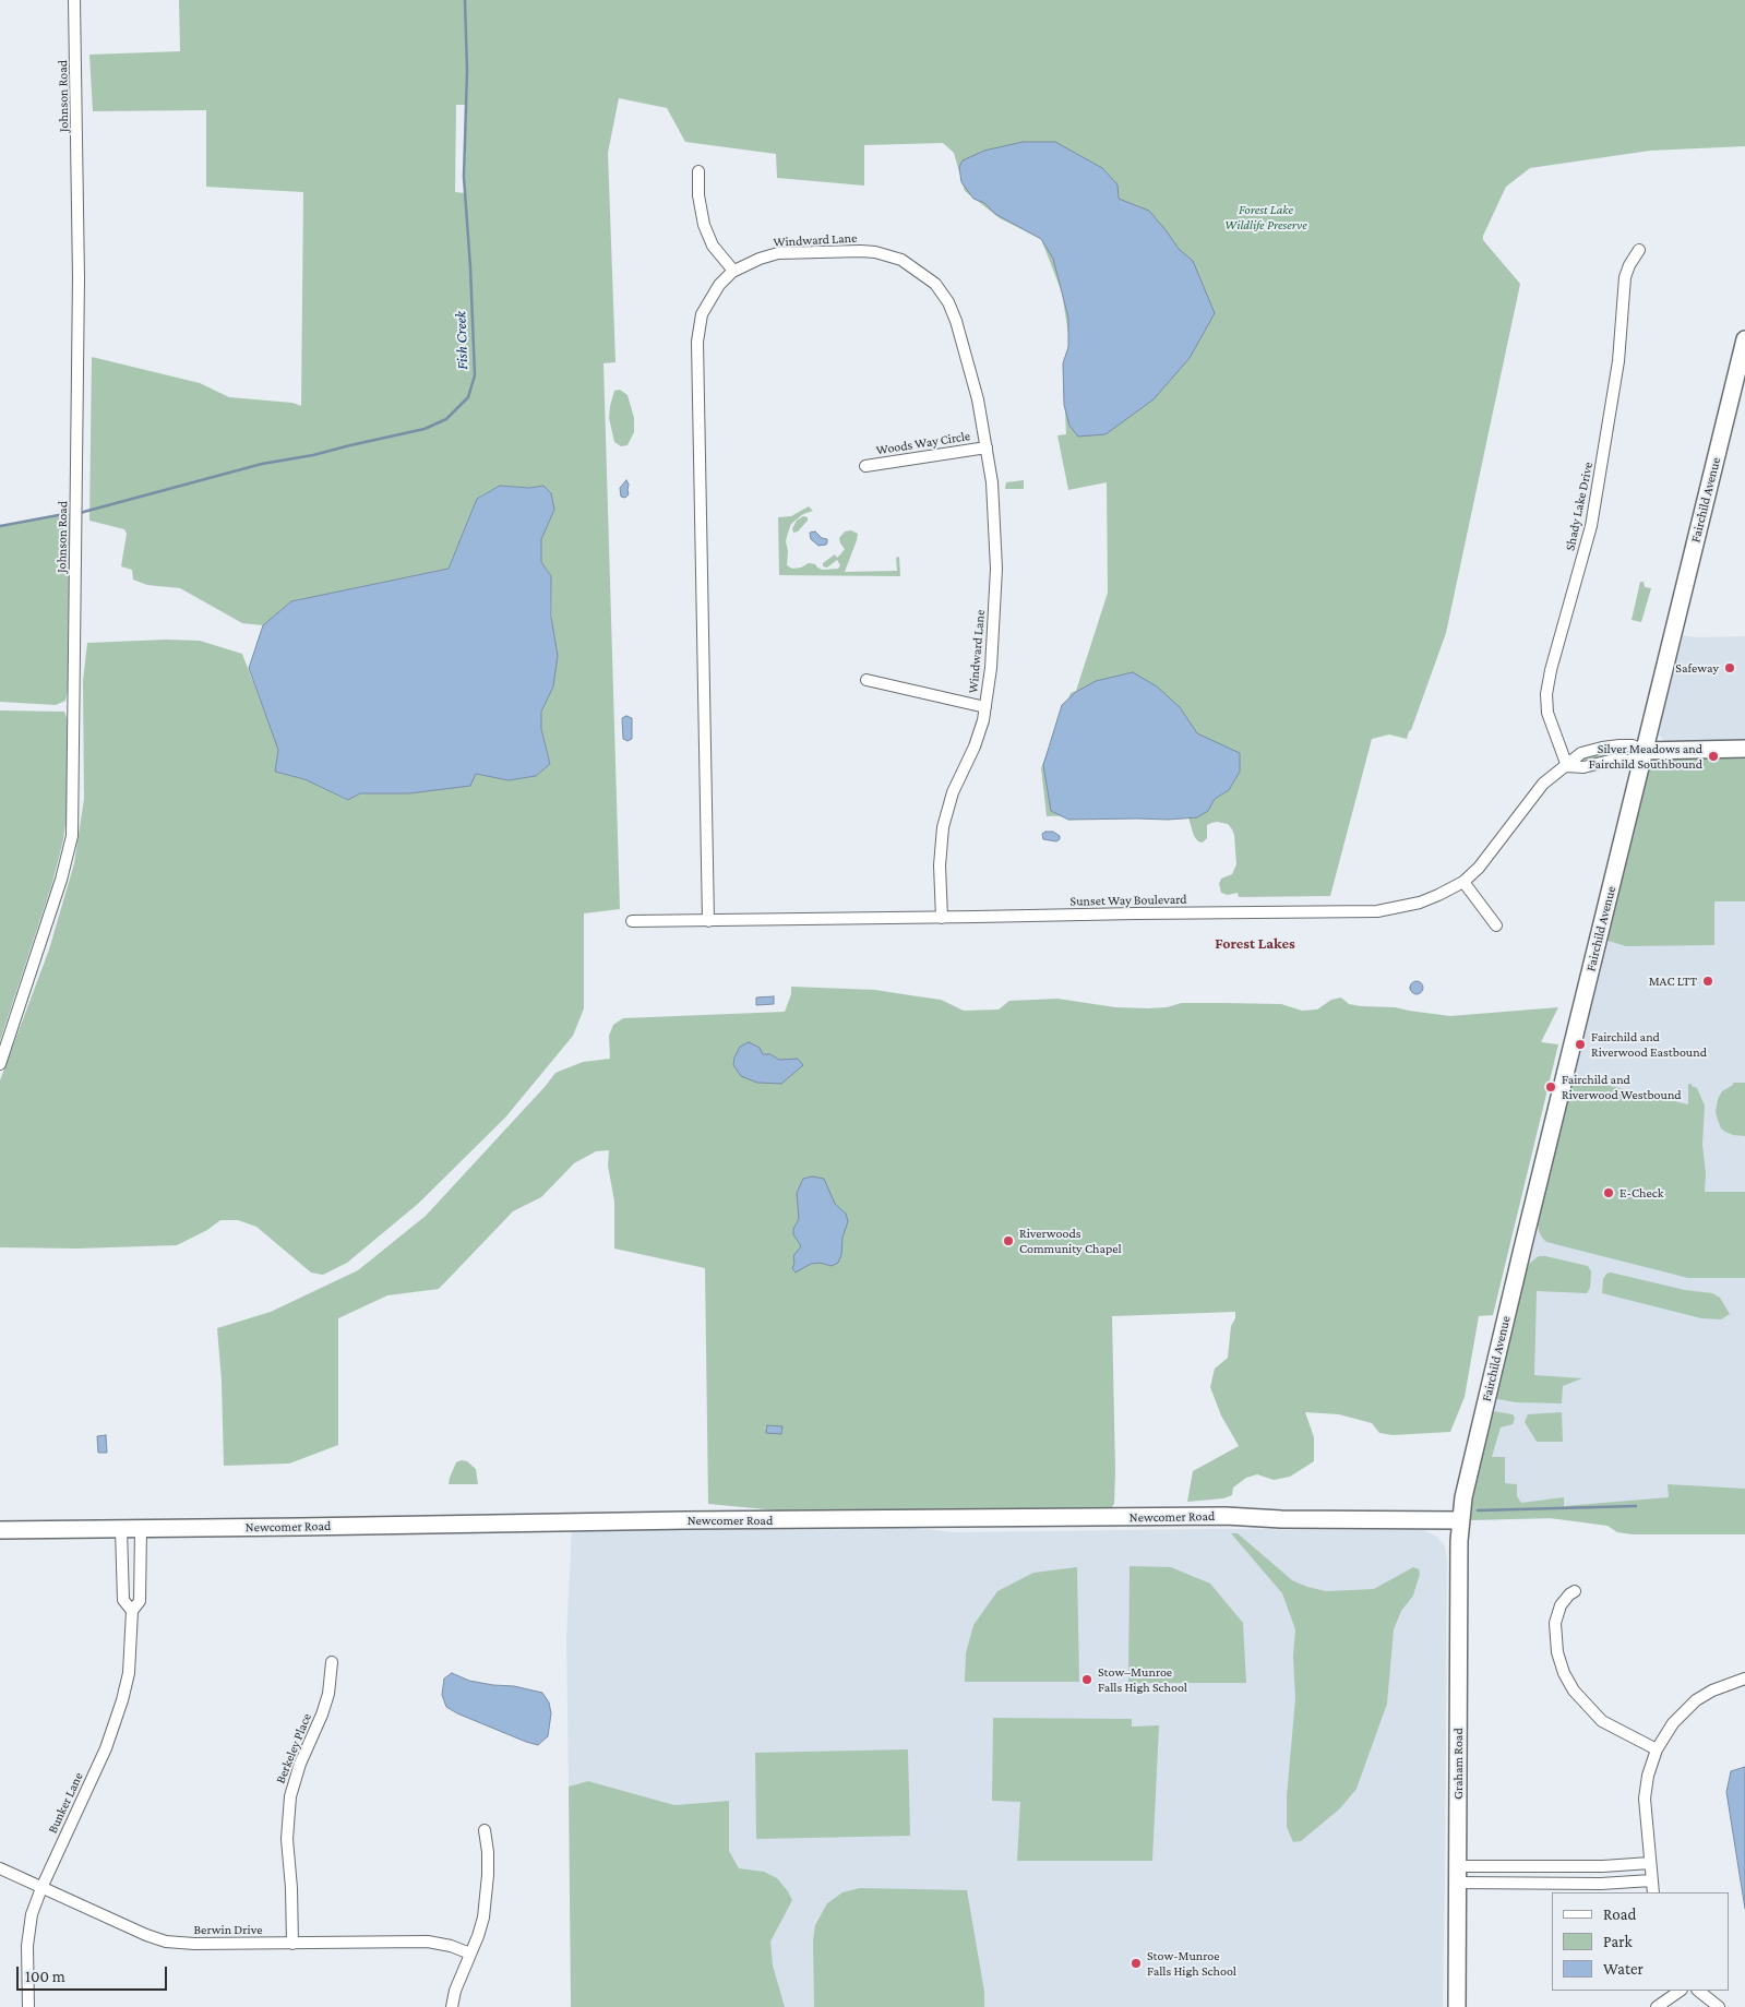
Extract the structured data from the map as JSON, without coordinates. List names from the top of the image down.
{
  "streets": {
    "main road": ["Fairchild Avenue", "Newcomer Road", "Graham Road"],
    "street": [
      "Johnson Road",
      "Windward Lane",
      "Woods Way Circle",
      "Shady Lake Drive",
      "Sunset Way Boulevard",
      "Berkeley Place",
      "Bunker Lane",
      "Berwin Drive"
    ]
  },
  "crossings": [
    ["Windward Lane", "Woods Way Circle"],
    ["Windward Lane", "Sunset Way Boulevard"],
    ["Fairchild Avenue", "Newcomer Road"],
    ["Fairchild Avenue", "Graham Road"],
    ["Shady Lake Drive", "Sunset Way Boulevard"],
    ["Newcomer Road", "Graham Road"],
    ["Newcomer Road", "Bunker Lane"],
    ["Berkeley Place", "Berwin Drive"],
    ["Bunker Lane", "Berwin Drive"]
  ],
  "districts": ["Forest Lakes"],
  "water": ["Fish Creek"],
  "parks": ["Forest Lake Wildlife Preserve"],
  "places": [
    "Safeway",
    "Silver Meadows and Fairchild Southbound",
    "MAC LTT",
    "Fairchild and Riverwood Eastbound",
    "Fairchild and Riverwood Westbound",
    "E-Check",
    "Riverwoods Community Chapel",
    "Stow–Munroe Falls High School",
    "Stow-Munroe Falls High School"
  ],
  "legend": ["Road", "Park", "Water"],
  "scale_bar": "100 m"
}
